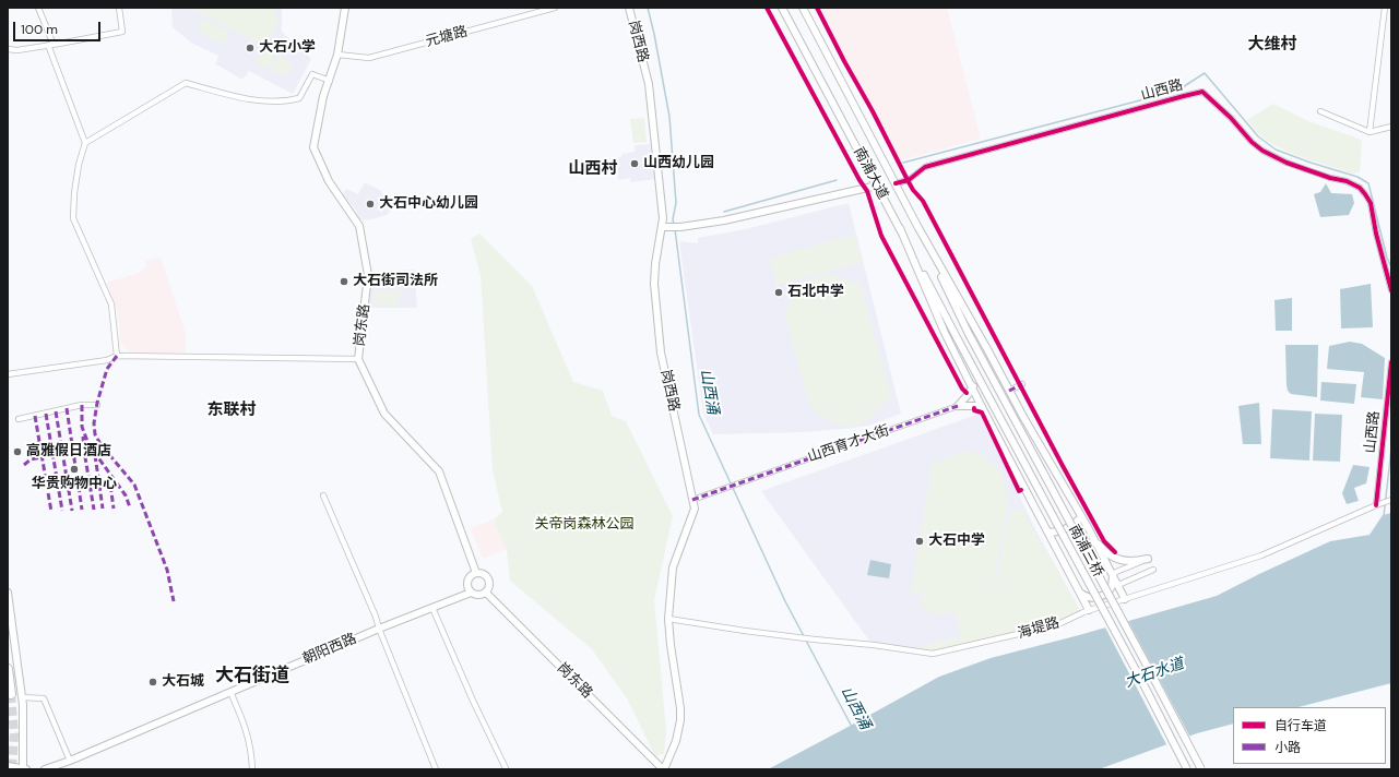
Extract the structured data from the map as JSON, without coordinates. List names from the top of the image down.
{
  "streets": {
    "main road": [
      "岗西路",
      "南浦大道",
      "岗东路",
      "南浦三桥",
      "朝阳西路"
    ],
    "street": [
      "元塘路",
      "山西路",
      "山西育才大街",
      "海堤路"
    ]
  },
  "crossings": [
    ["元塘路", "岗东路"],
    ["岗西路", "岗东路"],
    ["岗西路", "山西育才大街"],
    ["岗西路", "海堤路"],
    ["山西路", "南浦大道"],
    ["山西路", "海堤路"],
    ["南浦大道", "南浦三桥"],
    ["岗东路", "朝阳西路"]
  ],
  "districts": [
    "大维村",
    "山西村",
    "东联村",
    "大石街道"
  ],
  "water": ["山西涌", "大石水道"],
  "parks": ["关帝岗森林公园"],
  "places": [
    "大石小学",
    "山西幼儿园",
    "大石中心幼儿园",
    "大石街司法所",
    "石北中学",
    "高雅假日酒店",
    "华贵购物中心",
    "大石中学",
    "大石城"
  ],
  "legend": ["自行车道", "小路"],
  "scale_bar": "100 m"
}
